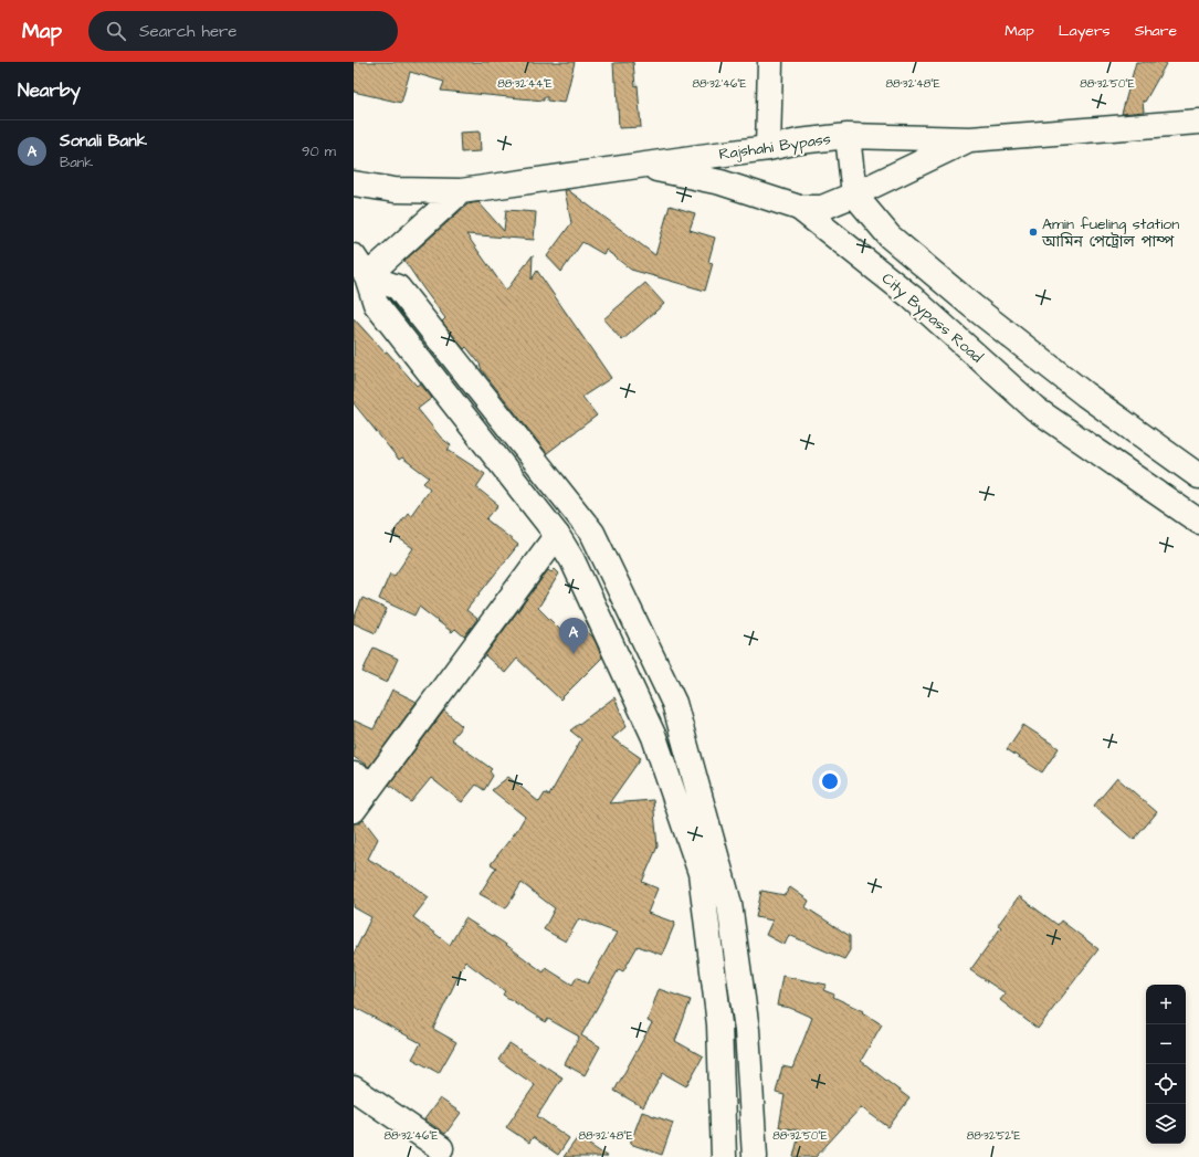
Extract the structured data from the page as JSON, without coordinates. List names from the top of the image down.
{
  "streets": {
    "main road": ["Rajshahi Bypass", "City Bypass Road"]
  },
  "crossings": [
    ["Rajshahi Bypass", "City Bypass Road"]
  ],
  "places": ["Amin fueling station আমিন পেট্রোল পাম্প"],
  "page": {
    "header": "Map",
    "search": "Search here",
    "nav": ["Map", "Layers", "Share"],
    "heading": "Nearby",
    "list": [
      {
        "mark": "A",
        "name": "Sonali Bank",
        "note": "Bank",
        "value": "90 m"
      }
    ],
    "pins": "A",
    "map_buttons": ["+", "−"]
  },
  "coordinates": [
    "88°32'44\"E",
    "88°32'46\"E",
    "88°32'48\"E",
    "88°32'50\"E",
    "88°32'52\"E"
  ]
}
